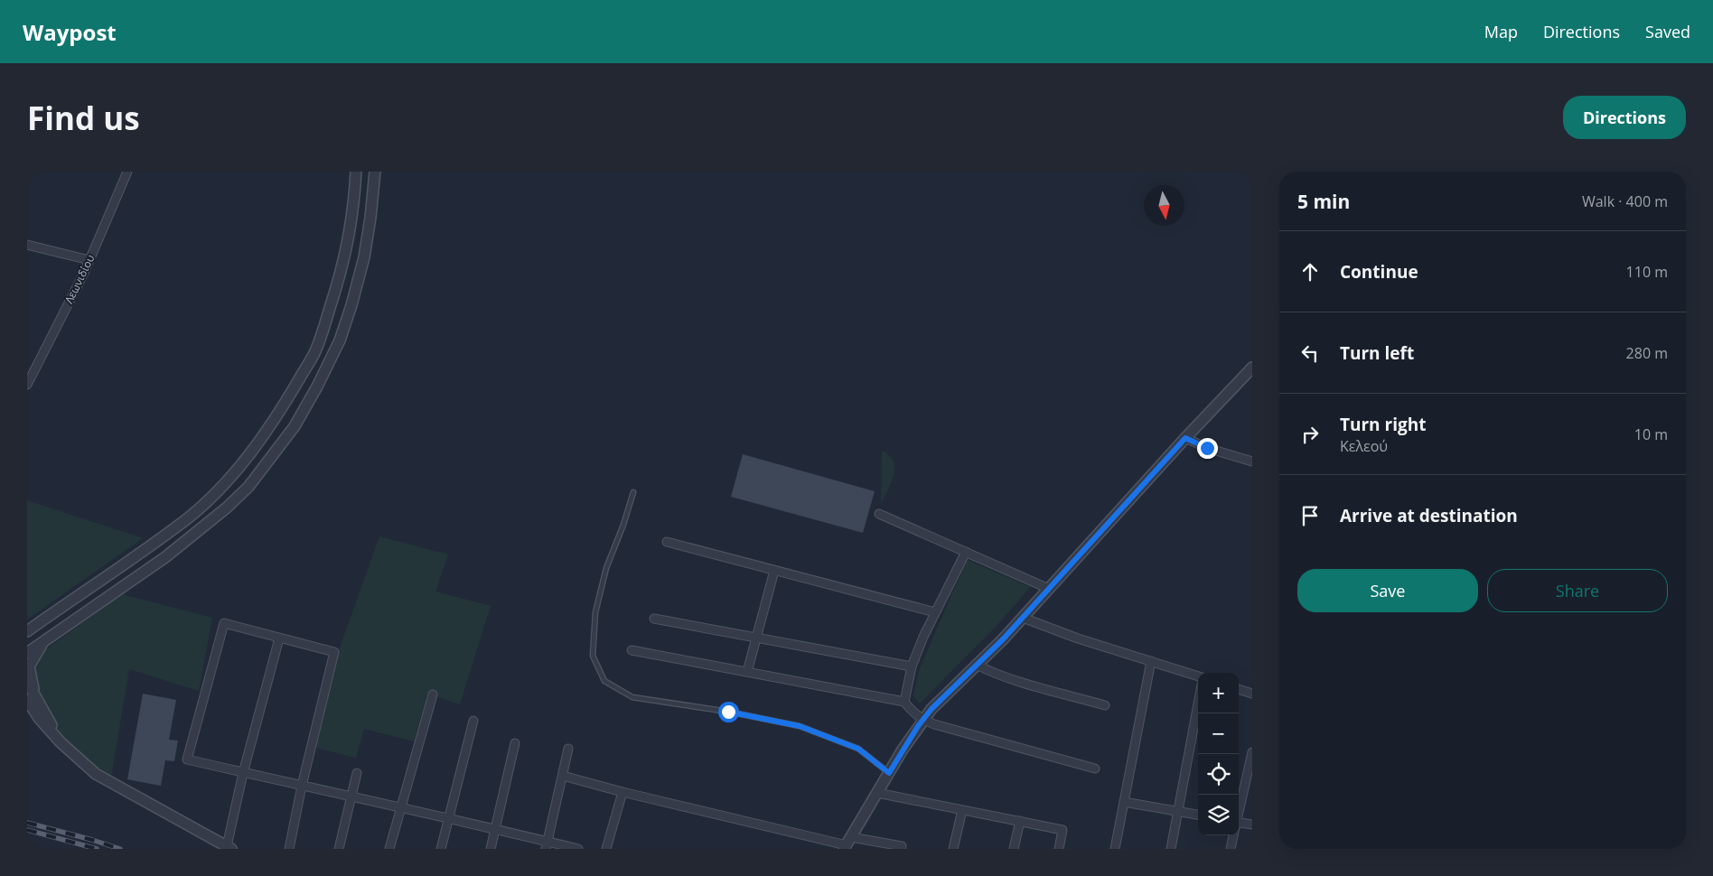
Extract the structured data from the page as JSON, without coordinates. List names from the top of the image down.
{
  "streets": {
    "street": ["Λεωνιδίου"]
  },
  "north": "bottom",
  "page": {
    "header": "Waypost",
    "nav": ["Map", "Directions", "Saved"],
    "buttons": [
      "Directions",
      ["Save", "Share"]
    ],
    "title": "Find us",
    "heading": ["5 min", "Walk · 400 m"],
    "list": [
      ["Continue", "110 m"],
      ["Turn left", "280 m"],
      ["Turn right", "Κελεού", "10 m"],
      "Arrive at destination"
    ],
    "map_buttons": ["+", "−"]
  }
}
